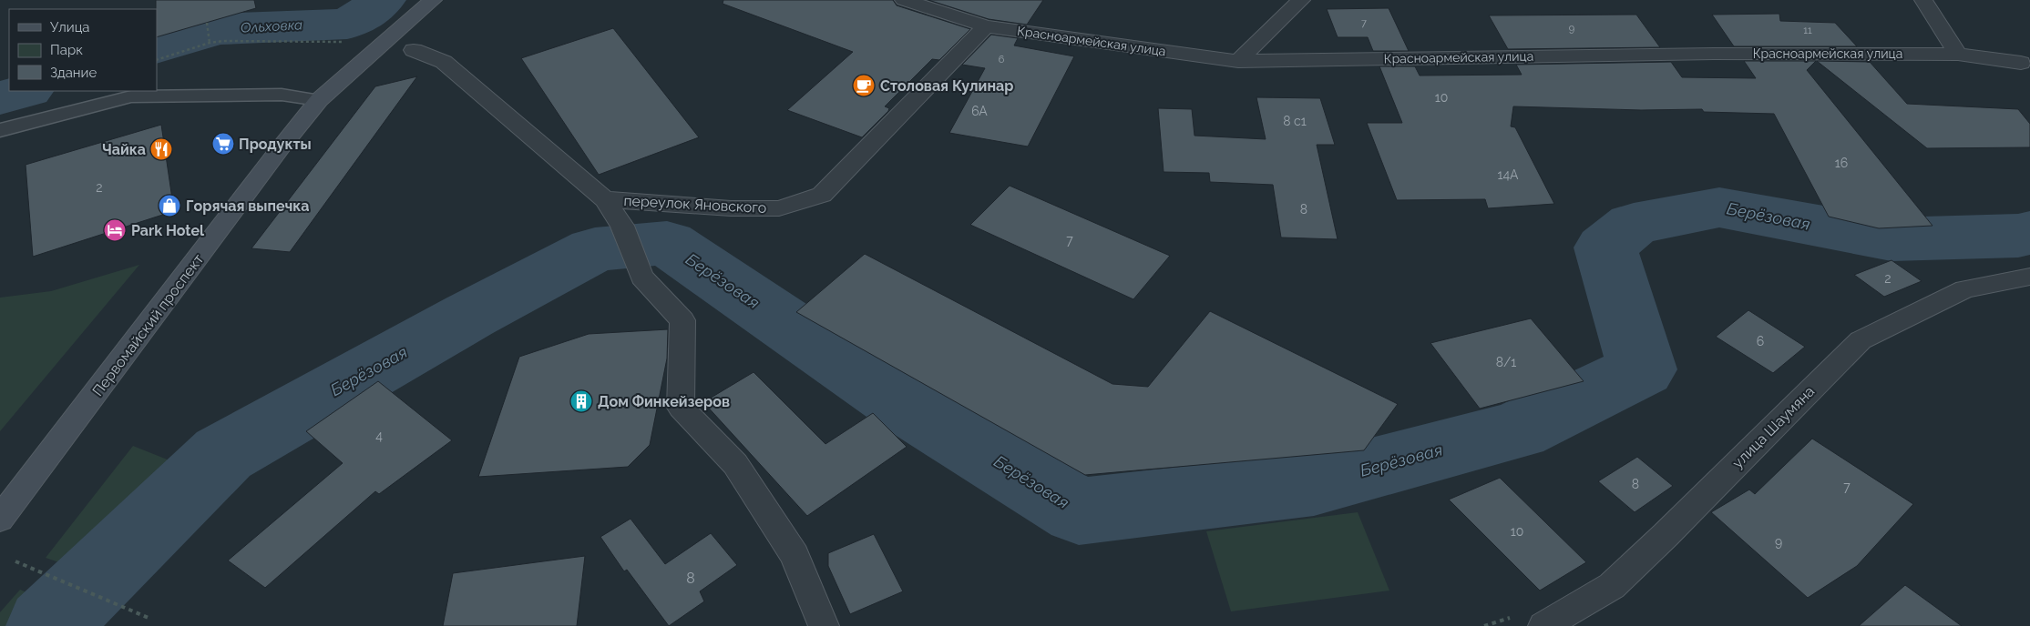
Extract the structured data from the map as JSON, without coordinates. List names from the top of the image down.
{
  "streets": {
    "street": [
      "Красноармейская улица",
      "переулок Яновского",
      "Первомайский проспект",
      "улица Шаумяна"
    ]
  },
  "crossings": [
    ["Красноармейская улица", "переулок Яновского"]
  ],
  "water": ["Ольховка", "Берёзовая"],
  "places": {
    "cafe": ["Столовая Кулинар"],
    "supermarket": ["Продукты"],
    "restaurant": ["Чайка"],
    "shop": ["Горячая выпечка"],
    "hotel": ["Park Hotel"],
    "building": ["Дом Финкейзеров"]
  },
  "house_numbers": [
    "7",
    "9",
    "11",
    "6",
    "10",
    "6А",
    "8 с1",
    "16",
    "14А",
    "2",
    "8",
    "7",
    "2",
    "6",
    "8/1",
    "4",
    "8",
    "7",
    "10",
    "9",
    "8"
  ],
  "legend": ["Улица", "Парк", "Здание"]
}
